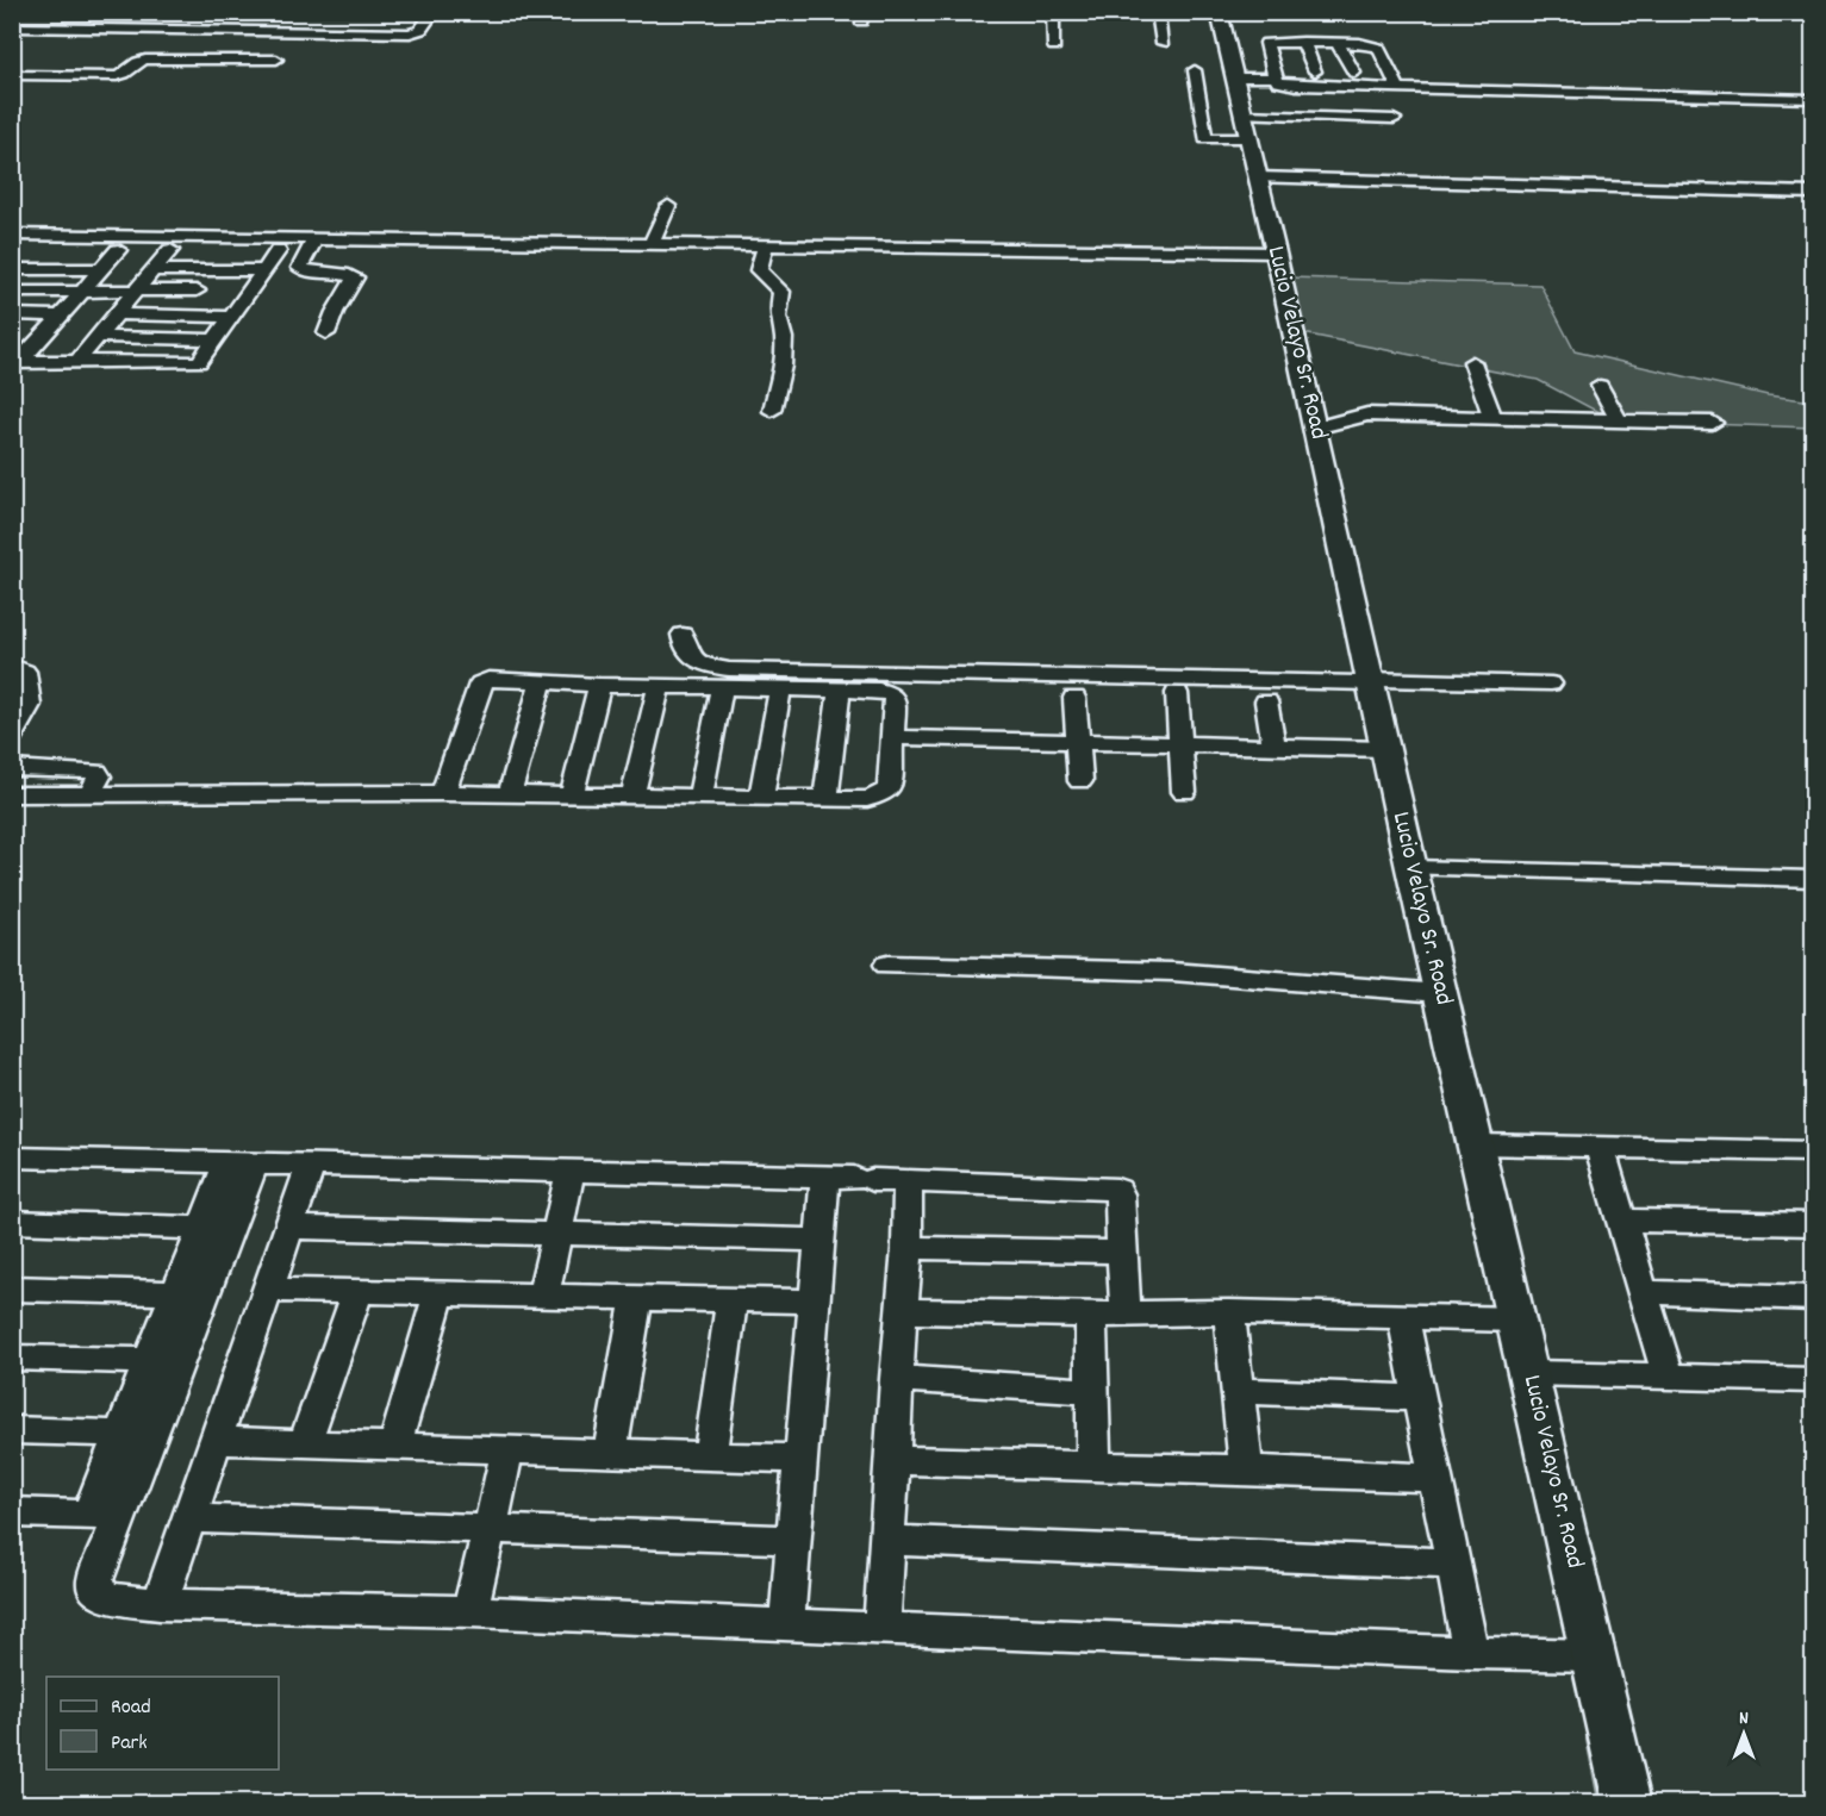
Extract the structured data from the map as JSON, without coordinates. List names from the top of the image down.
{
  "streets": {
    "main road": ["Lucio Velayo Sr. Road"]
  },
  "legend": ["Road", "Park"],
  "north": "top"
}
